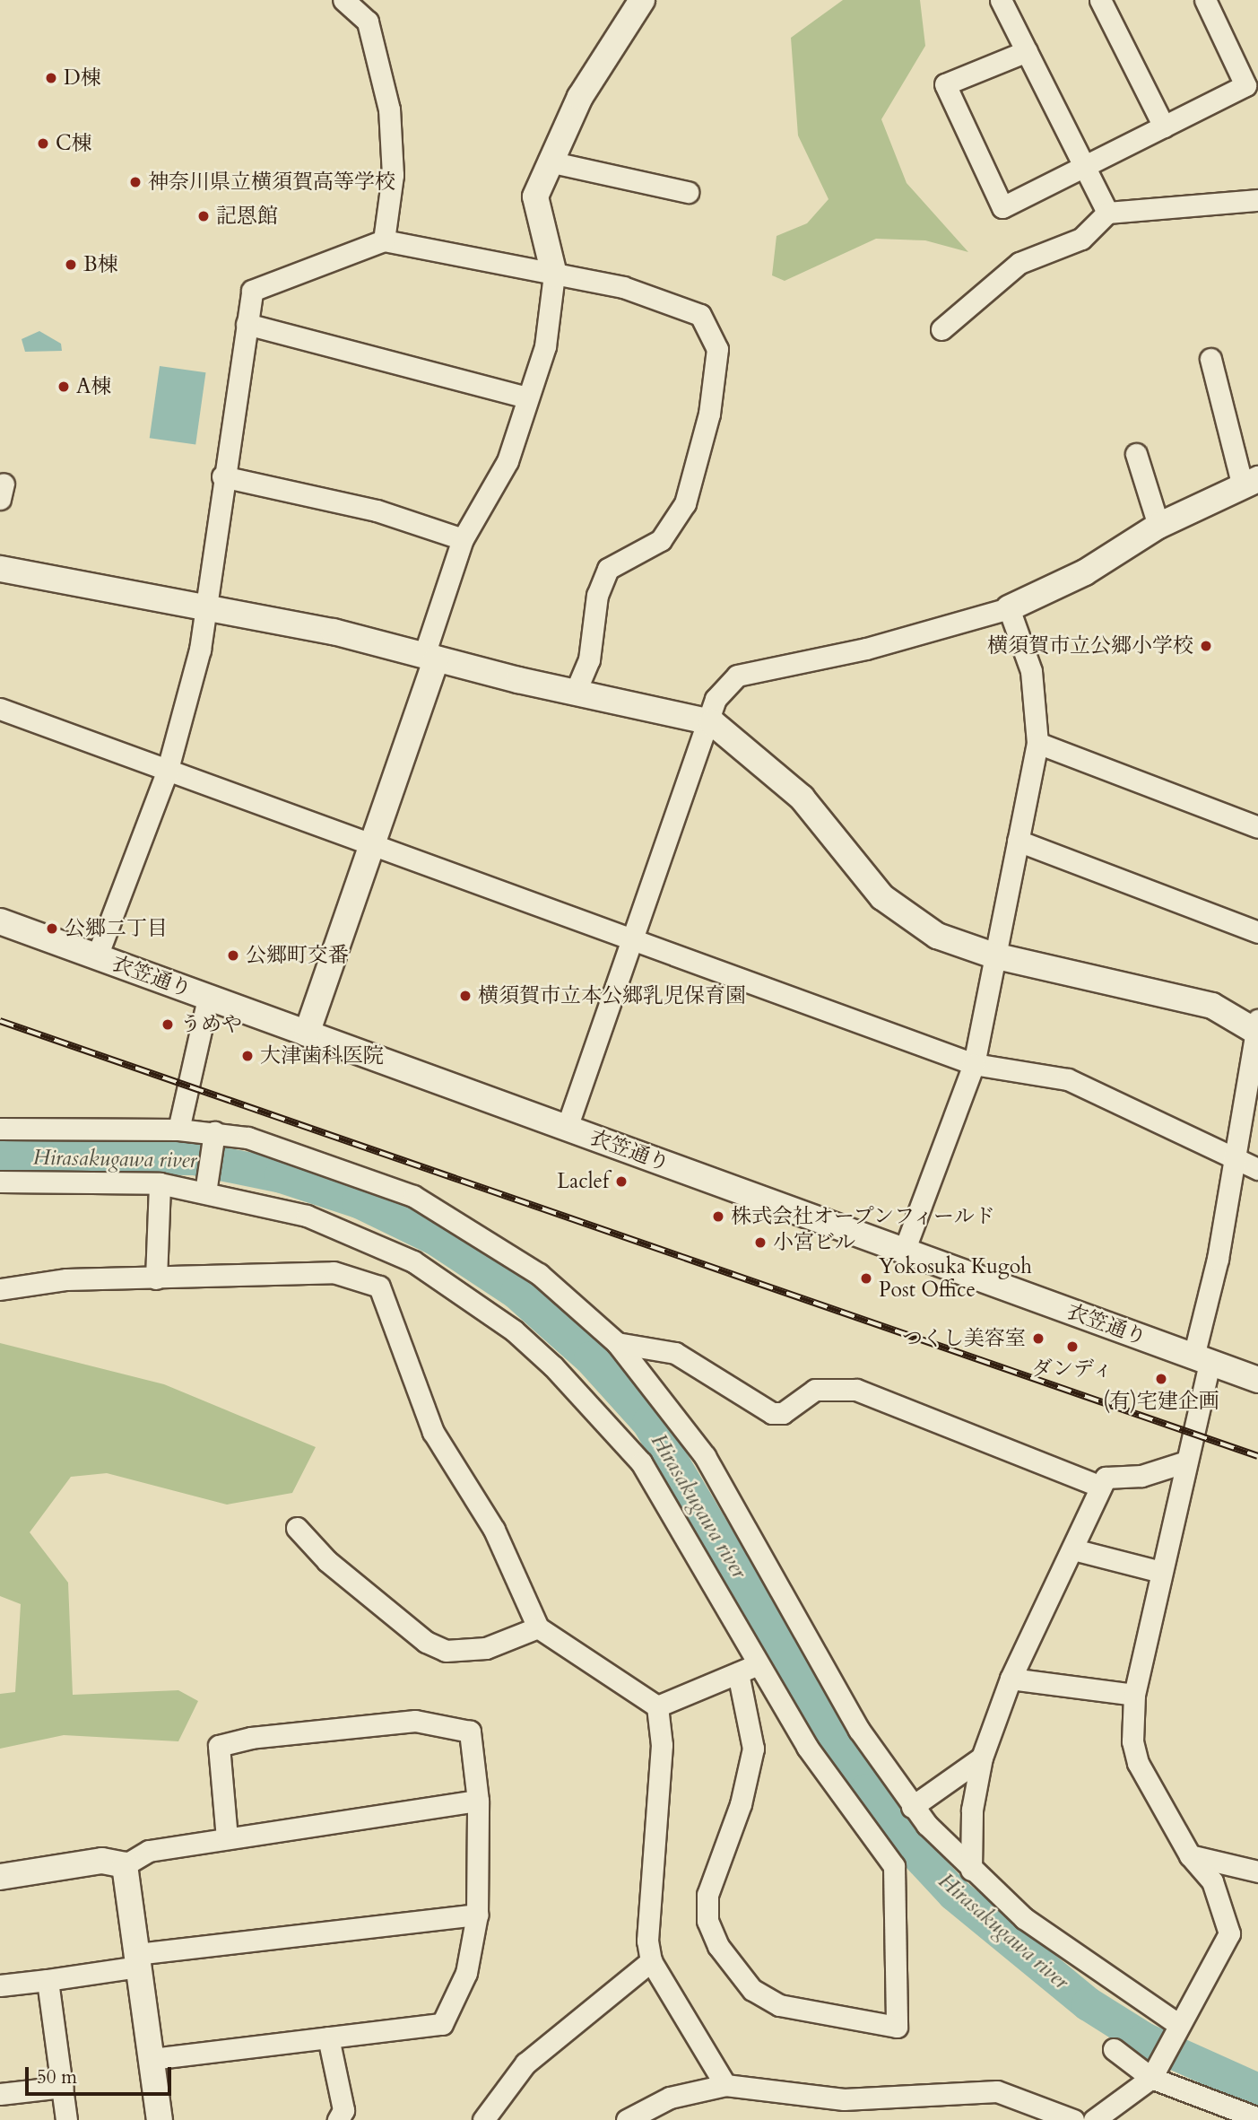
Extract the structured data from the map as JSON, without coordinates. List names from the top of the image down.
{
  "streets": {
    "street": ["衣笠通り"]
  },
  "water": ["Hirasakugawa river"],
  "places": [
    "D棟",
    "C棟",
    "神奈川県立横須賀高等学校",
    "記恩館",
    "B棟",
    "A棟",
    "横須賀市立公郷小学校",
    "公郷二丁目",
    "公郷町交番",
    "横須賀市立本公郷乳児保育園",
    "うめや",
    "大津歯科医院",
    "Laclef",
    "株式会社オープンフィールド",
    "小宮ビル",
    "Yokosuka Kugoh Post Office",
    "つくし美容室",
    "ダンディ",
    "(有)宅建企画"
  ],
  "scale_bar": "50 m"
}
